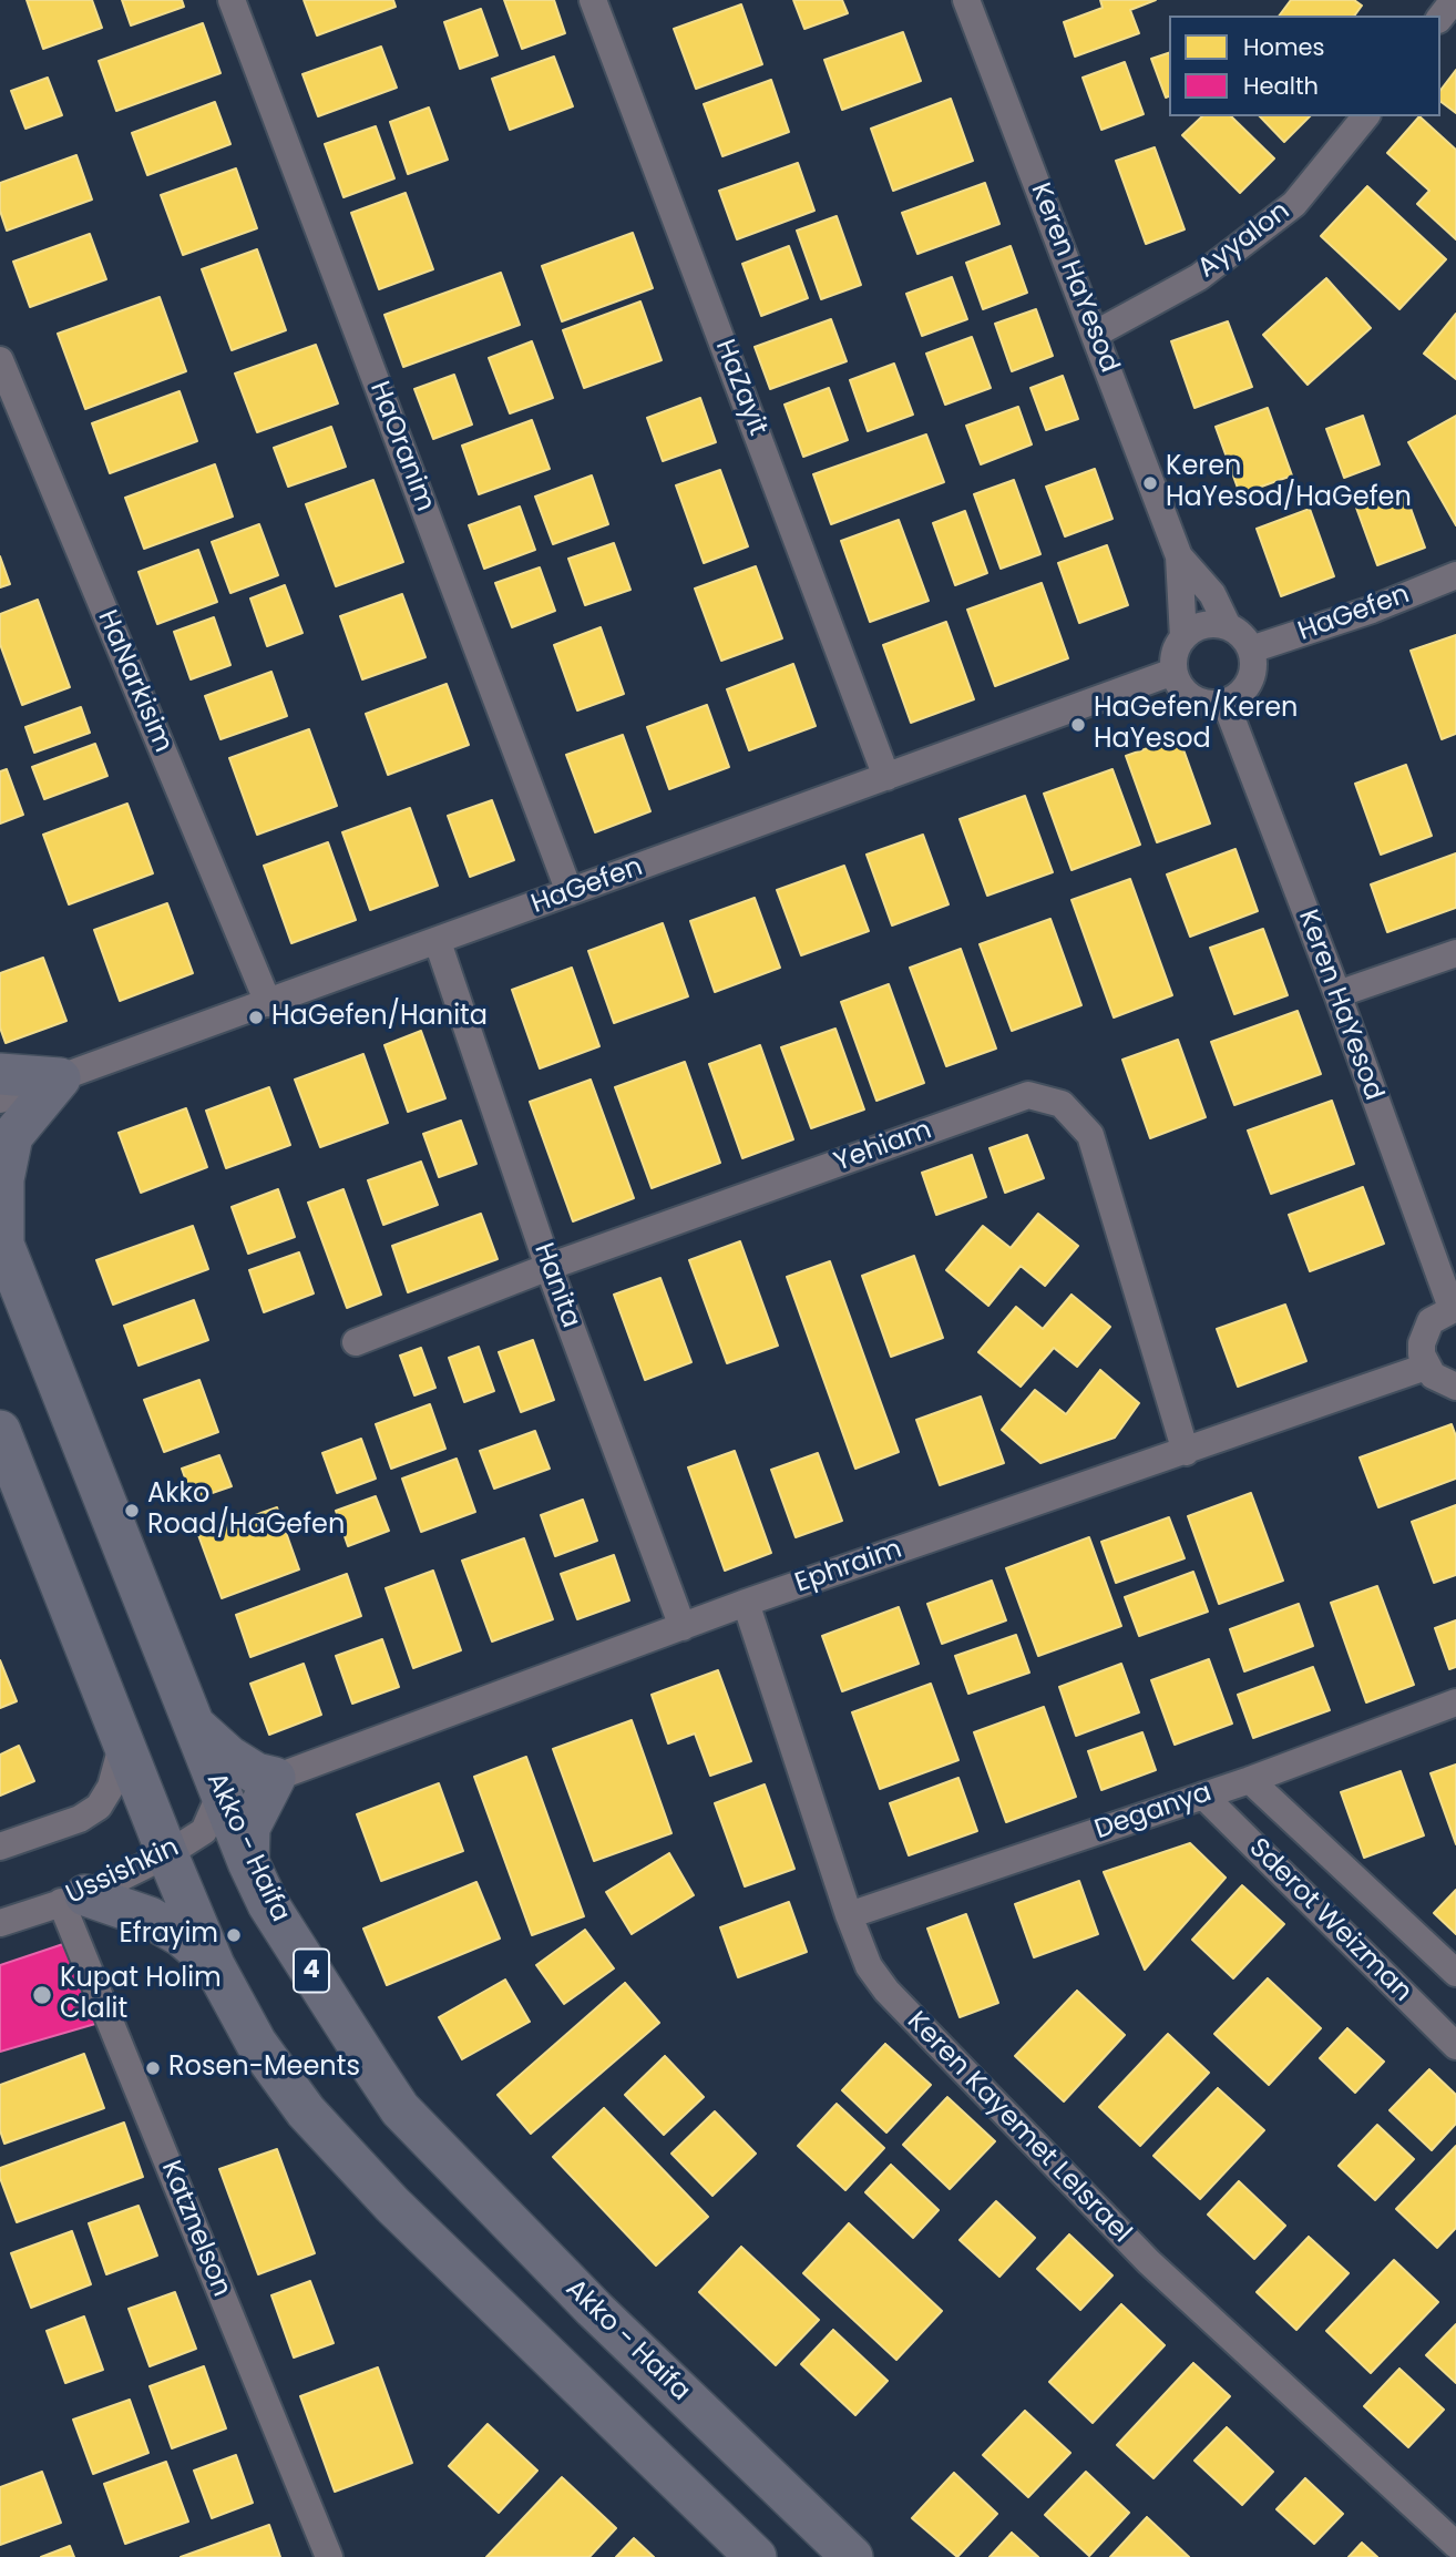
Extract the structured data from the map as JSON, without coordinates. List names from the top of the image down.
{
  "streets": {
    "highway": ["Akko - Haifa", "4"],
    "street": [
      "Ayyalon",
      "Keren HaYesod",
      "HaZayit",
      "HaOranim",
      "HaGefen",
      "HaNarkisim",
      "Yehiam",
      "Hanita",
      "Ephraim",
      "Deganya",
      "Ussishkin",
      "Sderot Weizman",
      "Keren Kayemet LeIsrael",
      "Katznelson"
    ]
  },
  "crossings": [
    ["Ayyalon", "Keren HaYesod"],
    ["Keren HaYesod", "HaGefen"],
    ["HaZayit", "HaGefen"],
    ["HaOranim", "HaGefen"],
    ["HaGefen", "HaNarkisim"],
    ["HaGefen", "Hanita"],
    ["Yehiam", "Hanita"],
    ["Yehiam", "Ephraim"],
    ["Hanita", "Ephraim"],
    ["Ephraim", "Keren Kayemet LeIsrael"],
    ["Deganya", "Sderot Weizman"],
    ["Deganya", "Keren Kayemet LeIsrael"],
    ["Akko - Haifa", "Ussishkin"],
    ["Ussishkin", "Katznelson"]
  ],
  "places": [
    "Keren HaYesod/HaGefen",
    "HaGefen/Keren HaYesod",
    "HaGefen/Hanita",
    "Akko Road/HaGefen",
    "Efrayim",
    "Kupat Holim Clalit",
    "Rosen-Meents"
  ],
  "legend": ["Homes", "Health"]
}
